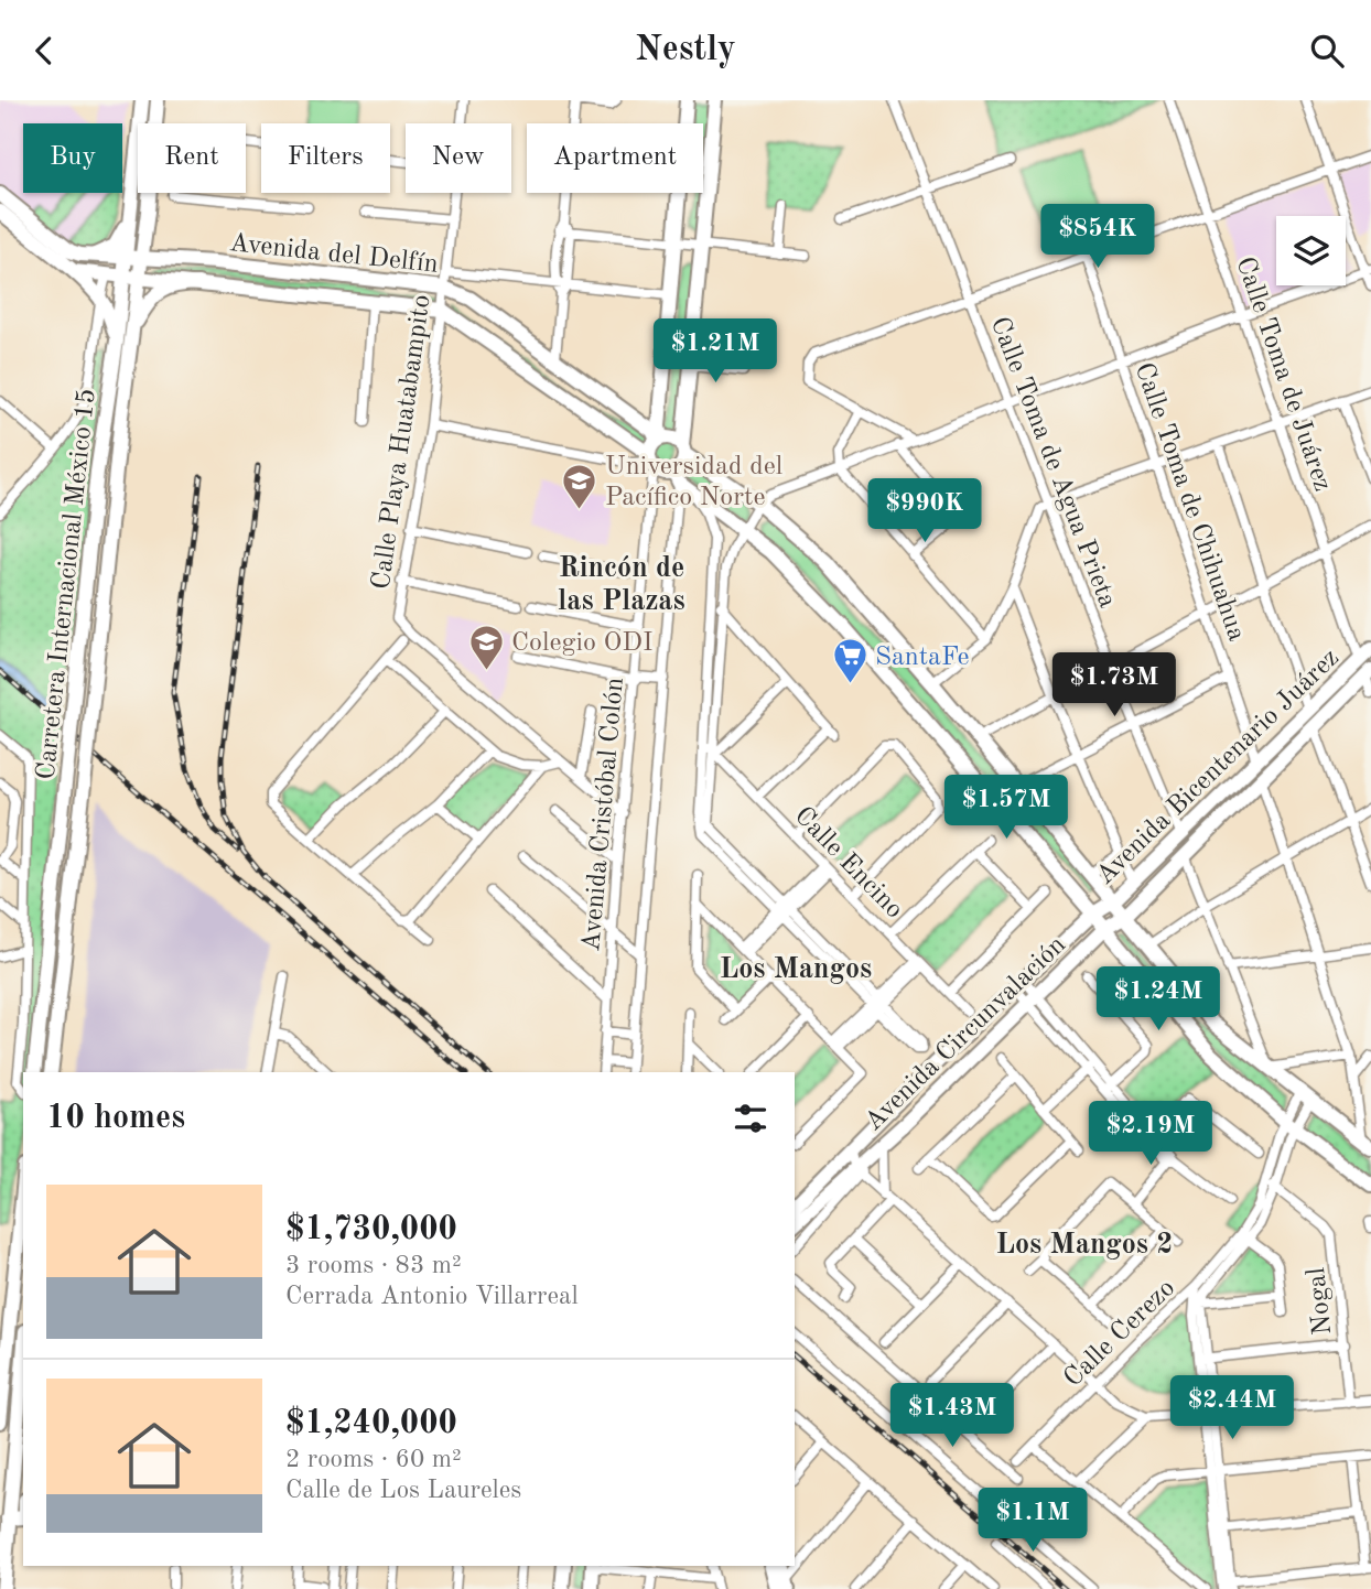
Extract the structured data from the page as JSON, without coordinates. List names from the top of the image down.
{
  "streets": {
    "street": [
      "Avenida del Delfín",
      "Calle Toma de Juárez",
      "Calle Playa Huatabampito",
      "Calle Toma de Agua Prieta",
      "Calle Toma de Chihuahua",
      "Carretera Internacional México 15",
      "Avenida Bicentenario Juárez",
      "Avenida Cristóbal Colón",
      "Calle Encino",
      "Avenida Circunvalación",
      "Nogal",
      "Calle Cerezo"
    ]
  },
  "crossings": [
    ["Avenida del Delfín", "Calle Playa Huatabampito"],
    ["Avenida del Delfín", "Carretera Internacional México 15"],
    ["Avenida del Delfín", "Avenida Cristóbal Colón"],
    ["Calle Toma de Juárez", "Avenida Bicentenario Juárez"],
    ["Calle Toma de Agua Prieta", "Avenida Bicentenario Juárez"],
    ["Calle Toma de Chihuahua", "Avenida Bicentenario Juárez"],
    ["Avenida Bicentenario Juárez", "Avenida Circunvalación"],
    ["Nogal", "Calle Cerezo"]
  ],
  "districts": ["Rincón de las Plazas", "Los Mangos", "Los Mangos 2"],
  "places": {
    "school or university": ["Universidad del Pacífico Norte", "Colegio ODI"],
    "supermarket": ["SantaFe"]
  },
  "page": {
    "header": "Nestly",
    "chip": [
      "Buy",
      "Rent",
      "Filters",
      "New",
      "Apartment"
    ],
    "price": [
      "$854K",
      "$1.21M",
      "$990K",
      "$1.73M",
      "$1.57M",
      "$1.24M",
      "$2.19M",
      "$2.44M",
      "$1.43M",
      "$1.1M"
    ],
    "heading": "10 homes",
    "list": [
      {
        "name": "$1,730,000",
        "note": "3 rooms · 83 m² · Cerrada Antonio Villarreal"
      },
      {
        "name": "$1,240,000",
        "note": "2 rooms · 60 m² · Calle de Los Laureles"
      }
    ]
  }
}
